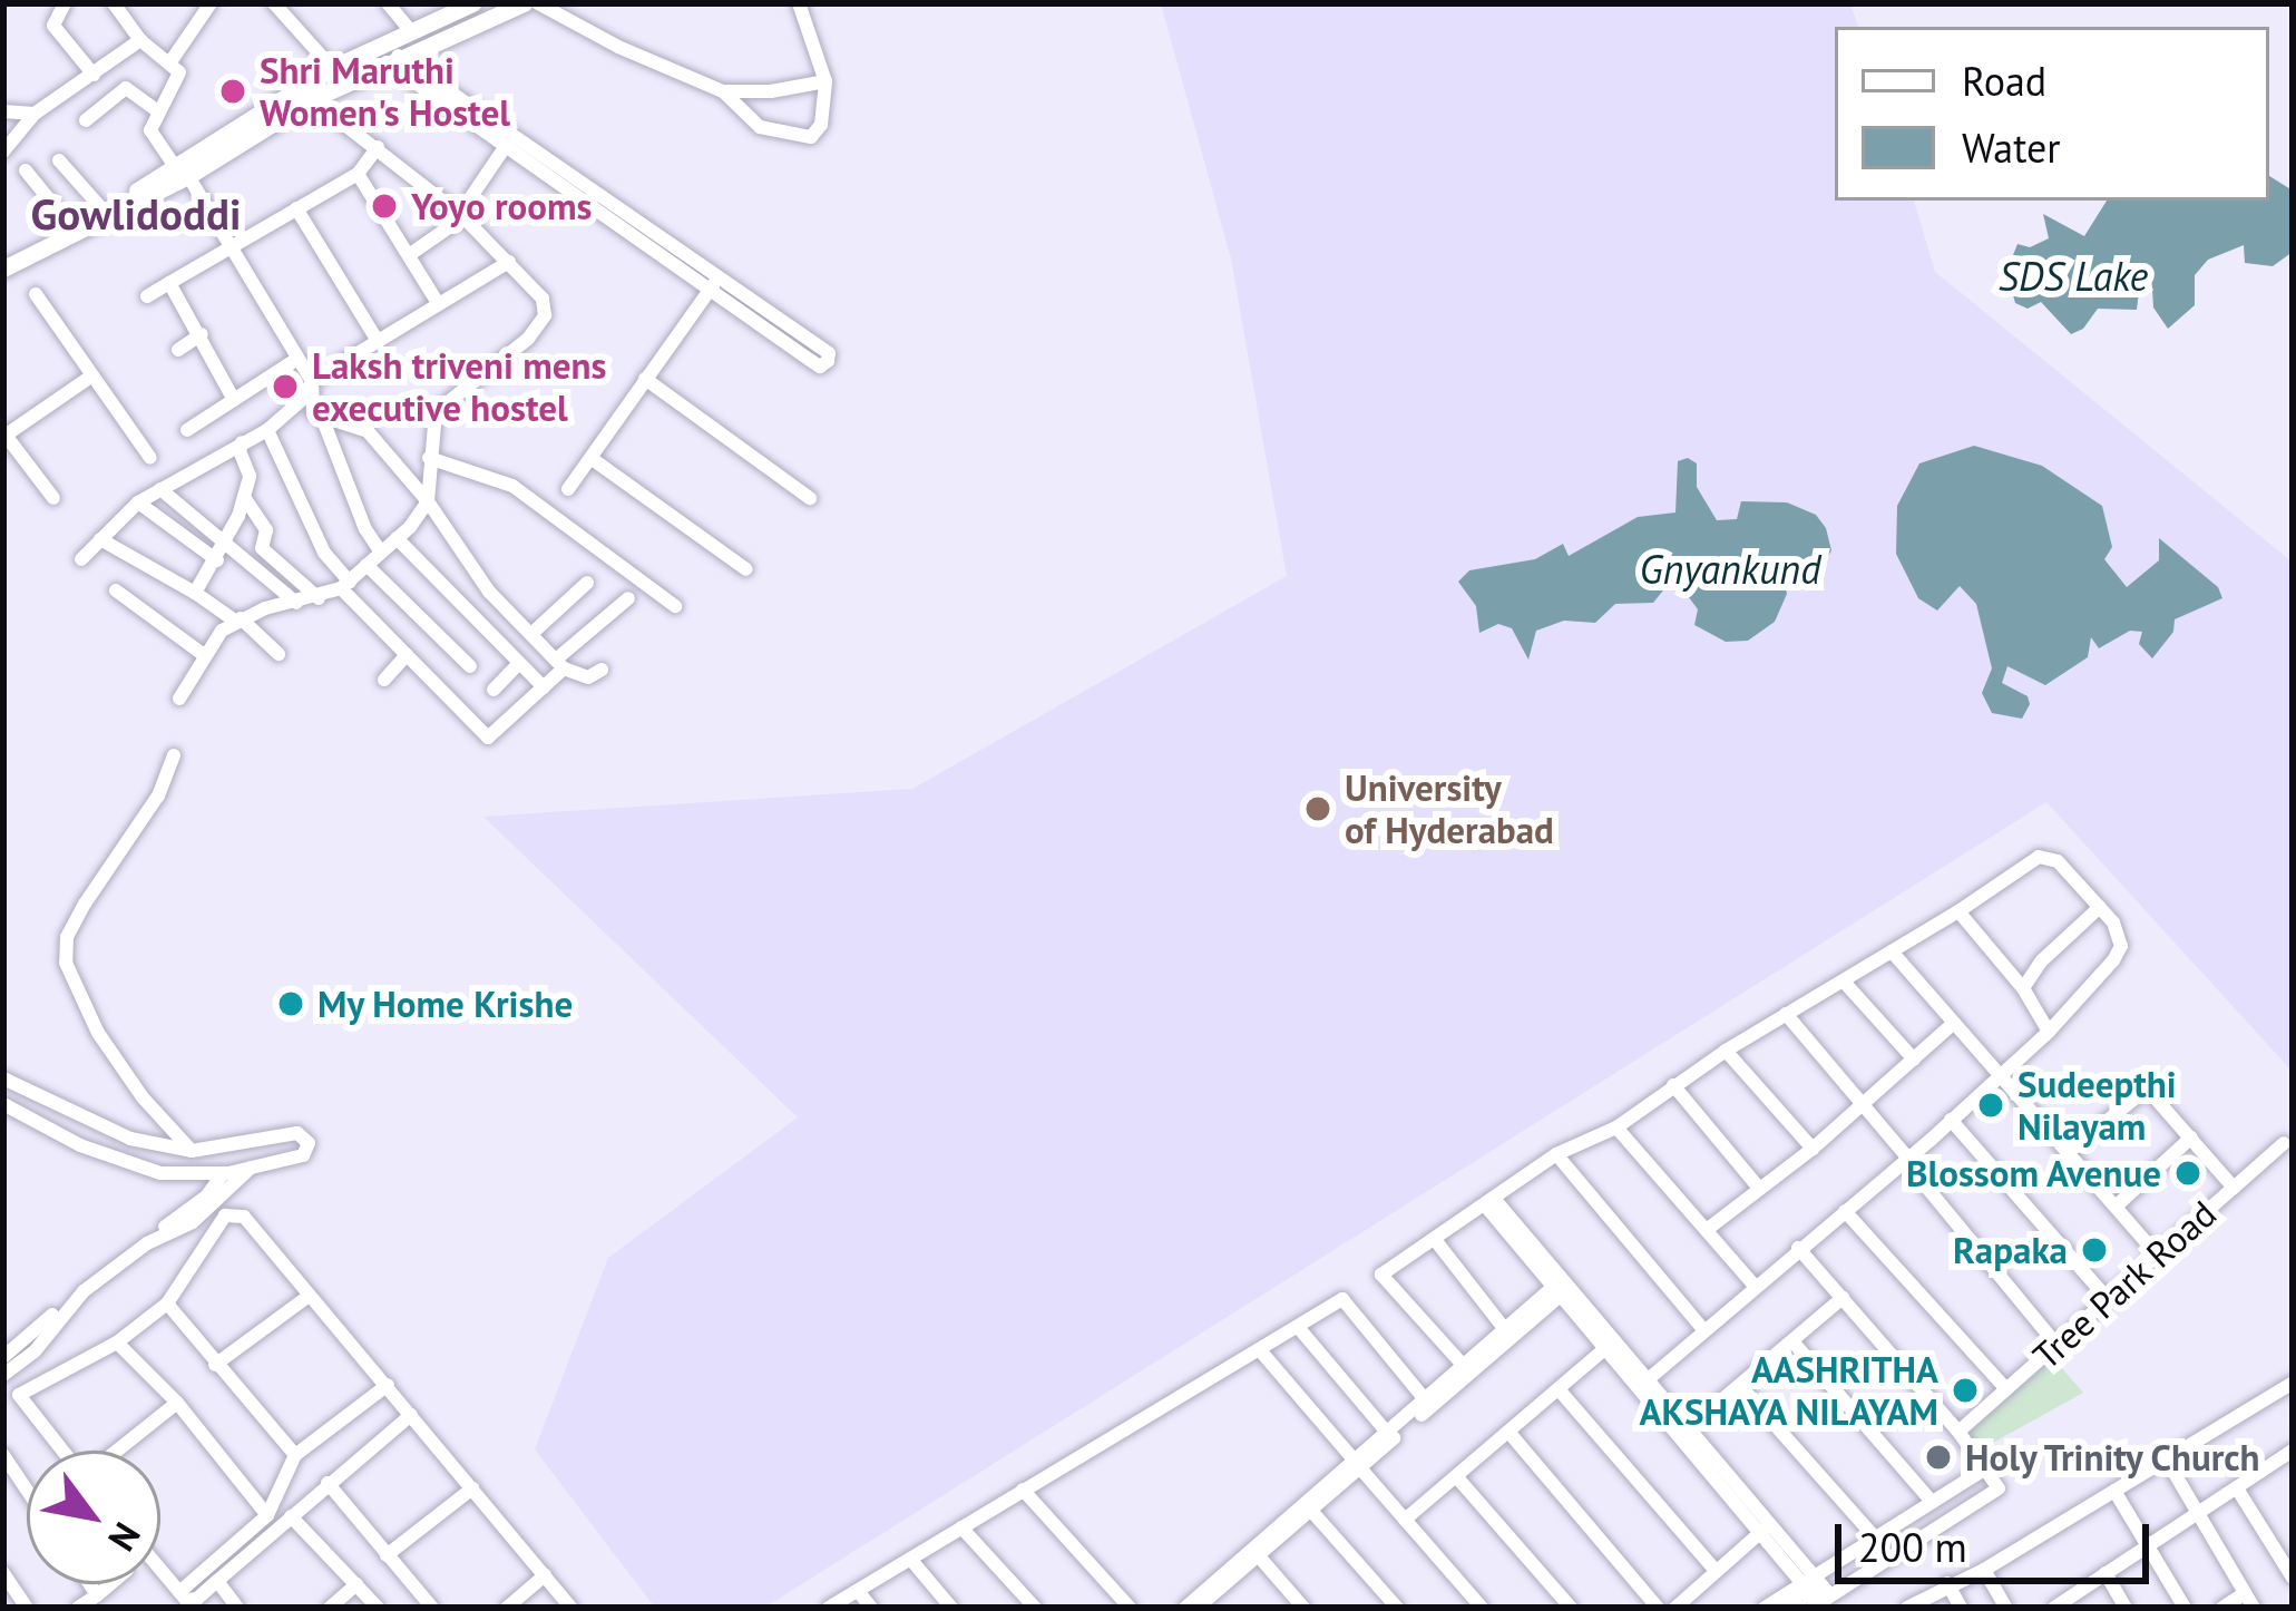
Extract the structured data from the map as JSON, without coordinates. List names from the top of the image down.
{
  "streets": {
    "street": ["Tree Park Road"]
  },
  "districts": ["Gowlidoddi"],
  "water": ["SDS Lake", "Gnyankund"],
  "places": [
    "Shri Maruthi Women's Hostel",
    "Yoyo rooms",
    "Laksh triveni mens executive hostel",
    "University of Hyderabad",
    "My Home Krishe",
    "Sudeepthi Nilayam",
    "Blossom Avenue",
    "Rapaka",
    "AASHRITHA AKSHAYA NILAYAM",
    "Holy Trinity Church"
  ],
  "legend": ["Road", "Water"],
  "scale_bar": "200 m",
  "north": "bottom right"
}
